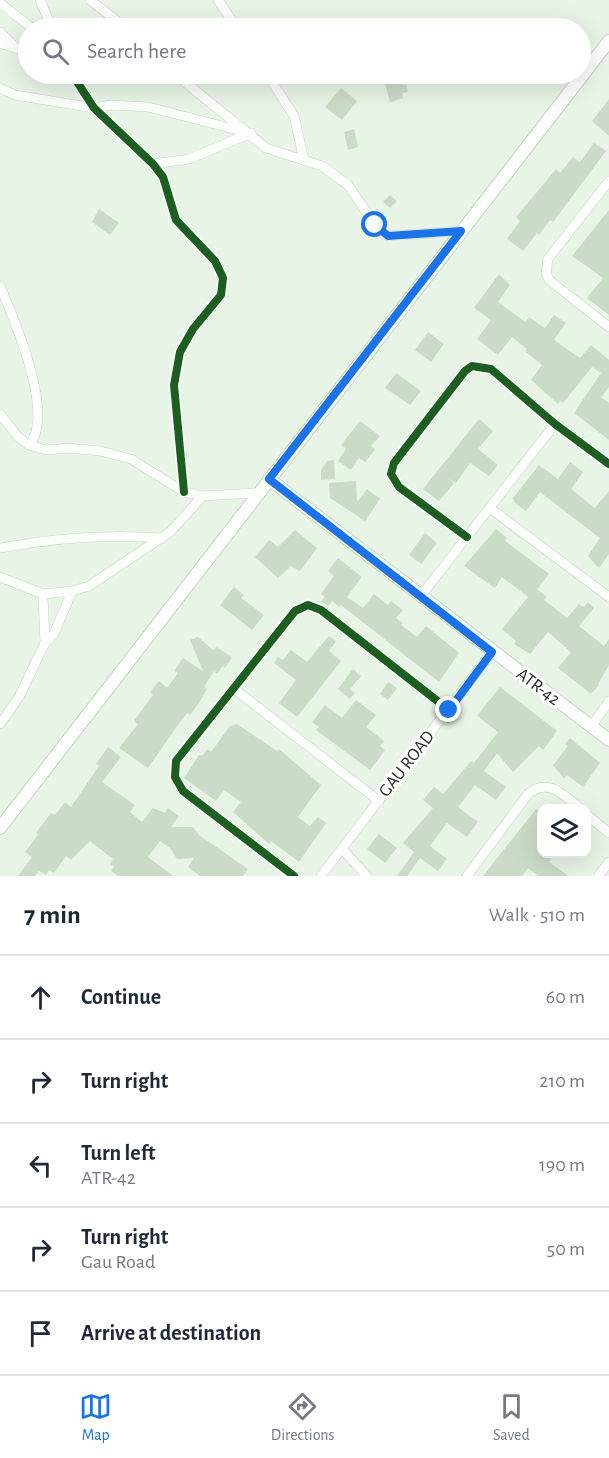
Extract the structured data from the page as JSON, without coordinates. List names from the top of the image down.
{
  "streets": {
    "main road": ["ATR-42"],
    "street": ["GAU ROAD"]
  },
  "crossings": [
    ["ATR-42", "GAU ROAD"]
  ],
  "page": {
    "search": "Search here",
    "heading": ["7 min", "Walk · 510 m"],
    "list": [
      ["Continue", "60 m"],
      ["Turn right", "210 m"],
      ["Turn left", "ATR-42", "190 m"],
      ["Turn right", "Gau Road", "50 m"],
      "Arrive at destination"
    ],
    "nav": ["Map", "Directions", "Saved"]
  }
}
